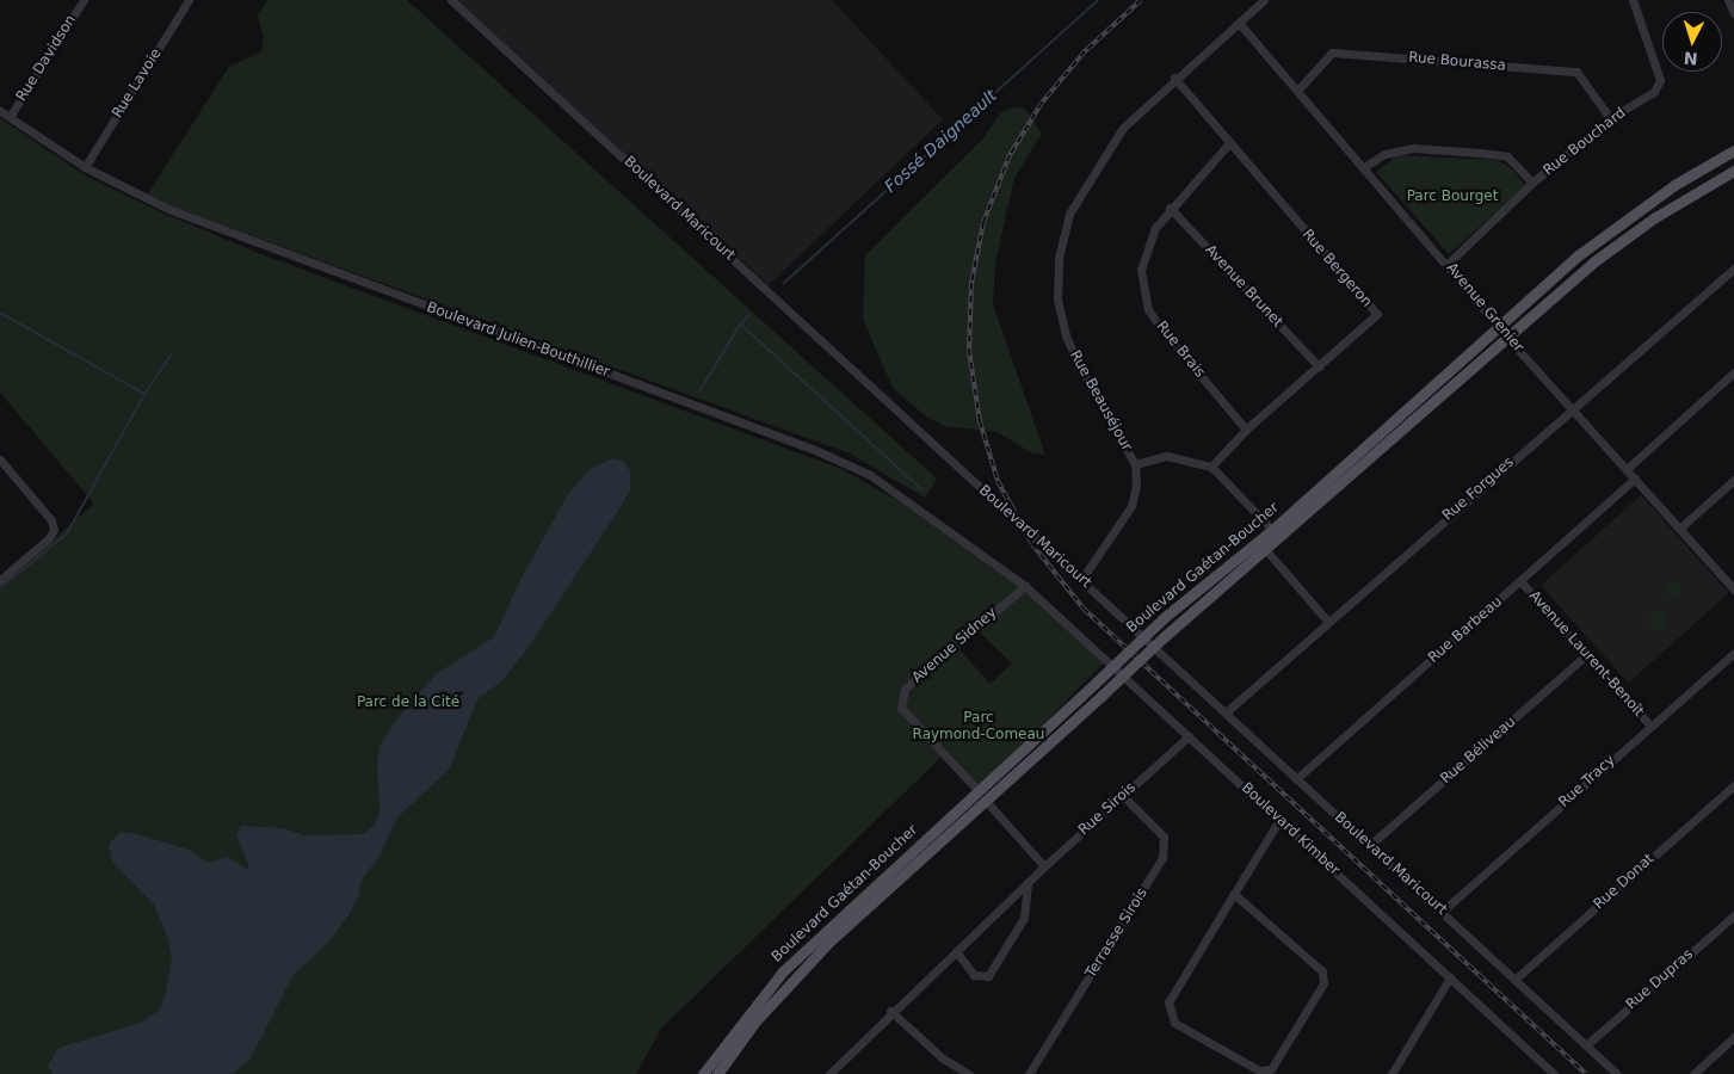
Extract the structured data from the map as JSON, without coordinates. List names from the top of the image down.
{
  "streets": {
    "main road": ["Boulevard Gaétan-Boucher"],
    "street": [
      "Rue Davidson",
      "Rue Bourassa",
      "Rue Lavoie",
      "Rue Bouchard",
      "Boulevard Maricourt",
      "Rue Bergeron",
      "Avenue Brunet",
      "Avenue Grenier",
      "Boulevard Julien-Bouthillier",
      "Rue Brais",
      "Rue Beauséjour",
      "Rue Forgues",
      "Rue Barbeau",
      "Avenue Sidney",
      "Avenue Laurent-Benoît",
      "Rue Béliveau",
      "Rue Tracy",
      "Rue Sirois",
      "Boulevard Kimber",
      "Rue Donat",
      "Terrasse Sirois",
      "Rue Dupras"
    ]
  },
  "crossings": [
    ["Rue Davidson", "Boulevard Julien-Bouthillier"],
    ["Rue Bourassa", "Rue Bouchard"],
    ["Rue Bourassa", "Avenue Grenier"],
    ["Rue Lavoie", "Boulevard Julien-Bouthillier"],
    ["Rue Bouchard", "Avenue Grenier"],
    ["Boulevard Maricourt", "Rue Beauséjour"],
    ["Boulevard Maricourt", "Rue Forgues"],
    ["Boulevard Maricourt", "Rue Barbeau"],
    ["Boulevard Maricourt", "Rue Béliveau"],
    ["Boulevard Maricourt", "Rue Tracy"],
    ["Boulevard Maricourt", "Rue Donat"],
    ["Boulevard Maricourt", "Rue Dupras"],
    ["Rue Bergeron", "Avenue Brunet"],
    ["Rue Bergeron", "Rue Brais"],
    ["Rue Bergeron", "Rue Beauséjour"],
    ["Avenue Brunet", "Rue Brais"],
    ["Avenue Grenier", "Rue Beauséjour"],
    ["Avenue Grenier", "Rue Forgues"],
    ["Avenue Grenier", "Boulevard Gaétan-Boucher"],
    ["Avenue Grenier", "Rue Barbeau"],
    ["Boulevard Julien-Bouthillier", "Avenue Sidney"],
    ["Boulevard Julien-Bouthillier", "Boulevard Kimber"],
    ["Boulevard Gaétan-Boucher", "Avenue Sidney"],
    ["Rue Barbeau", "Avenue Laurent-Benoît"],
    ["Avenue Sidney", "Boulevard Kimber"],
    ["Avenue Laurent-Benoît", "Rue Béliveau"],
    ["Avenue Laurent-Benoît", "Rue Tracy"],
    ["Rue Sirois", "Boulevard Kimber"],
    ["Rue Sirois", "Terrasse Sirois"]
  ],
  "water": ["Fossé Daigneault"],
  "parks": ["Parc Bourget", "Parc de la Cité", "Parc Raymond-Comeau"],
  "north": "bottom"
}
